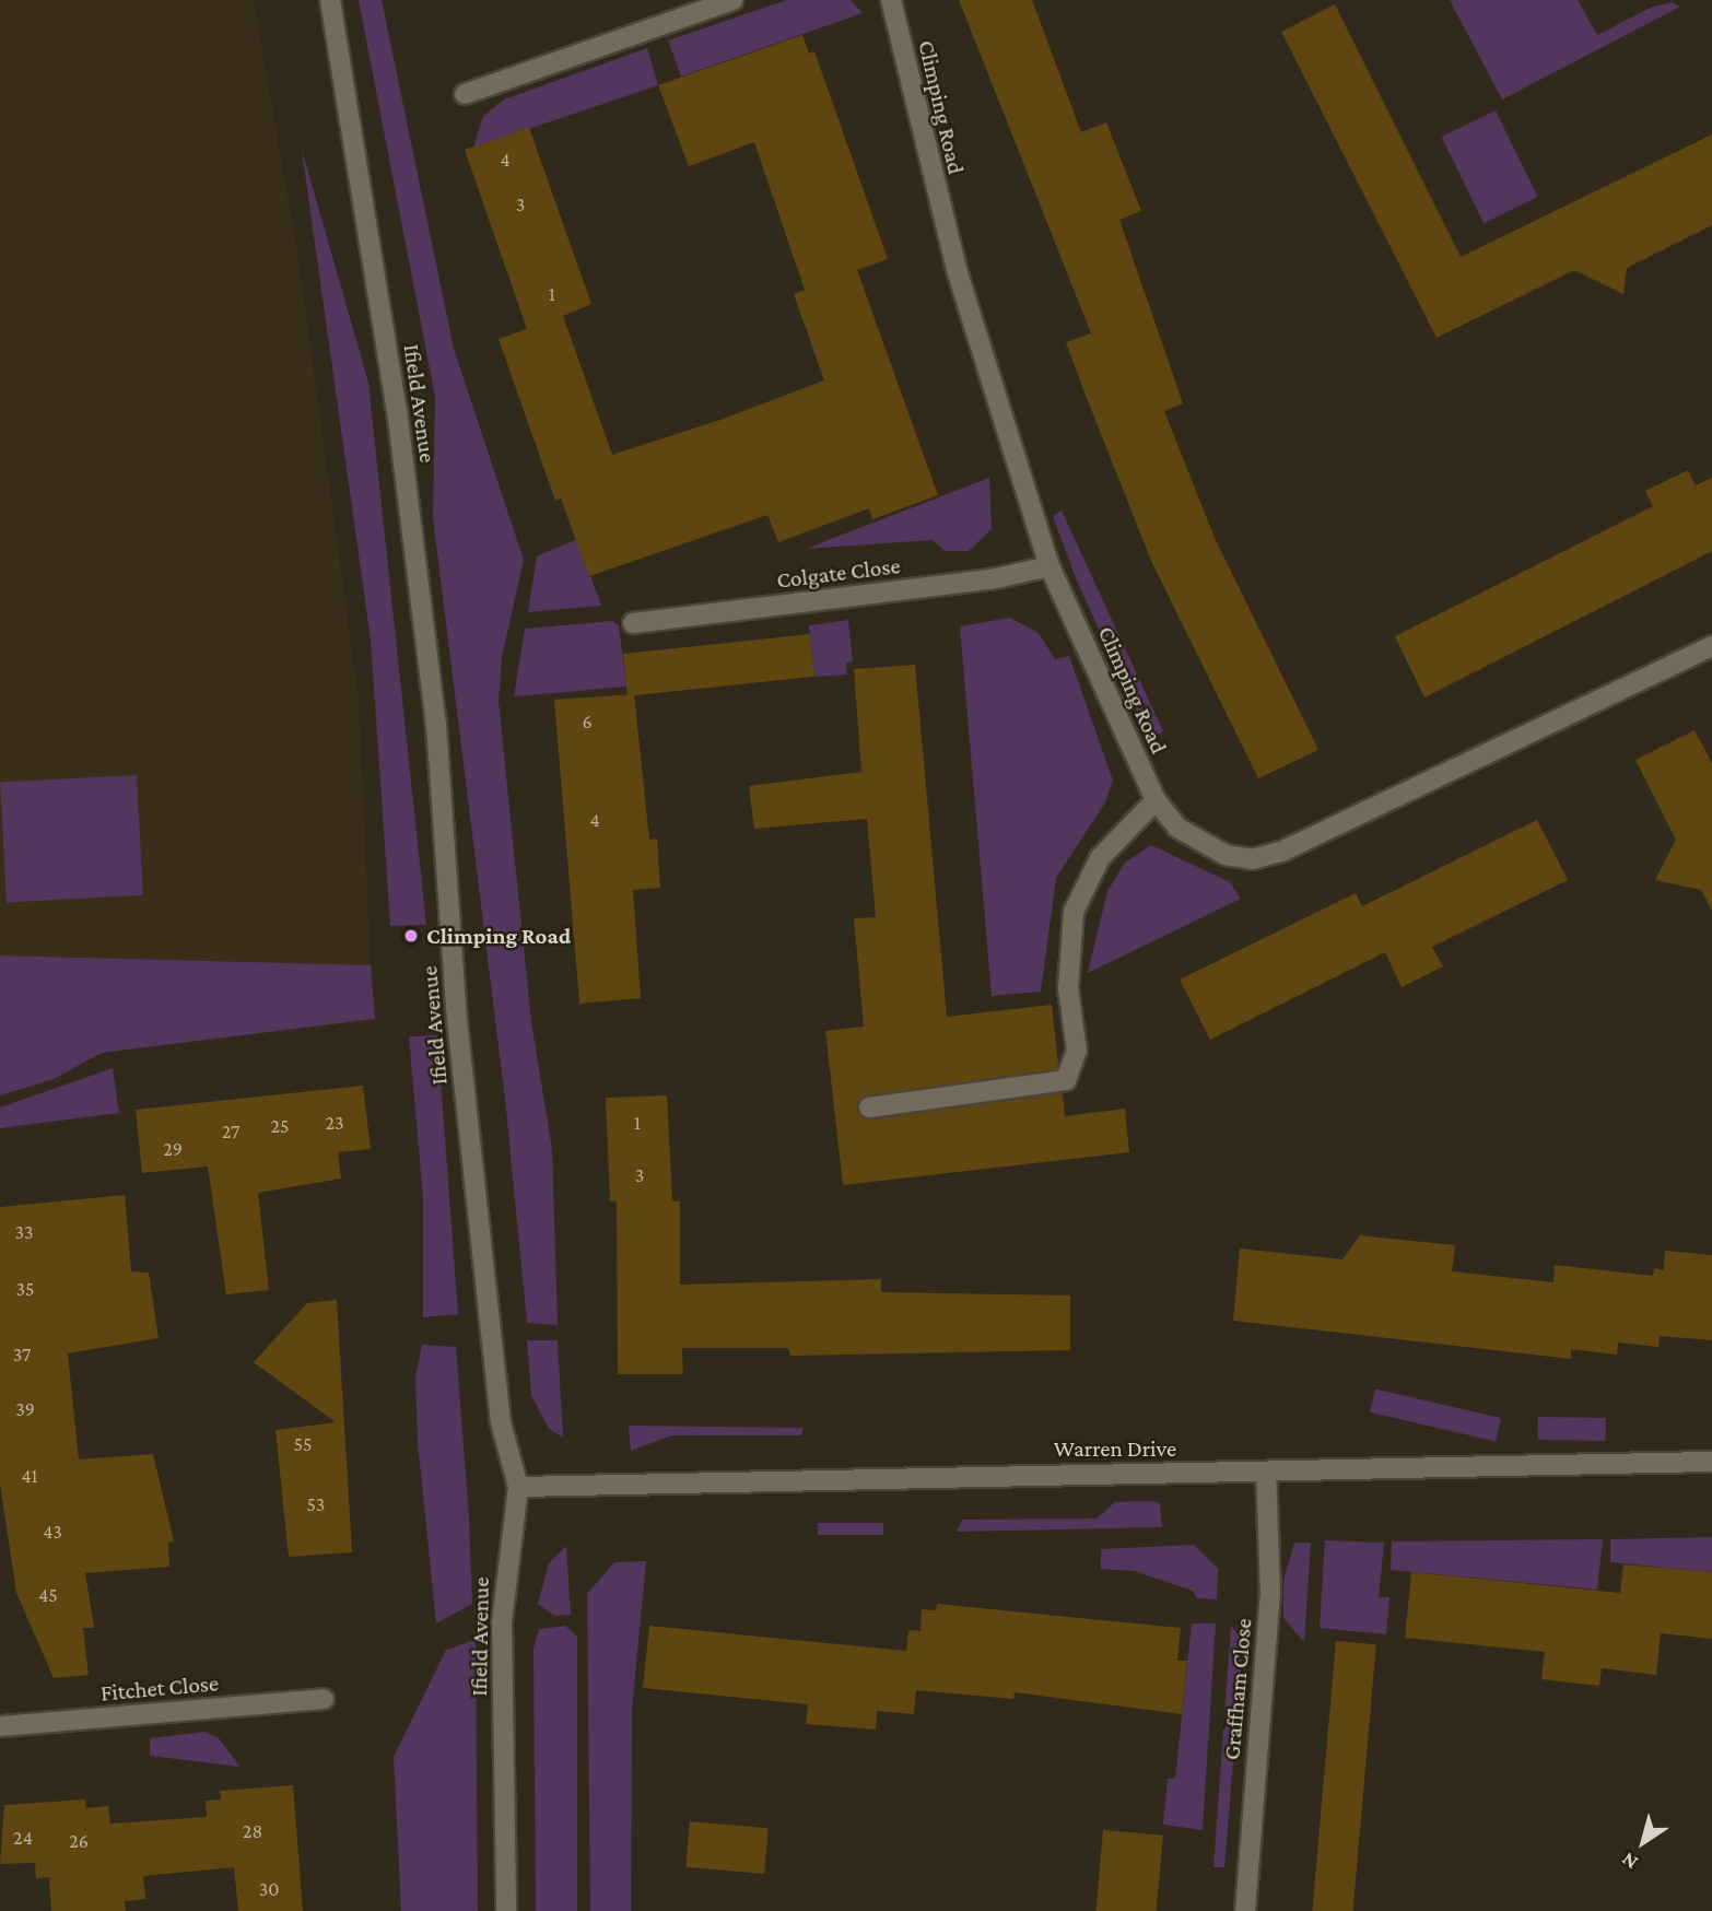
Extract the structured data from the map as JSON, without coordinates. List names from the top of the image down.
{
  "streets": {
    "street": [
      "Climping Road",
      "Ifield Avenue",
      "Colgate Close",
      "Warren Drive",
      "Fitchet Close",
      "Graffham Close"
    ]
  },
  "crossings": [
    ["Climping Road", "Colgate Close"],
    ["Ifield Avenue", "Warren Drive"],
    ["Warren Drive", "Graffham Close"]
  ],
  "places": ["Climping Road"],
  "house_numbers": [
    "4",
    "3",
    "1",
    "6",
    "4",
    "23",
    "1",
    "25",
    "27",
    "29",
    "3",
    "33",
    "35",
    "37",
    "39",
    "55",
    "41",
    "53",
    "43",
    "45",
    "28",
    "24",
    "26",
    "30"
  ],
  "north": "bottom left"
}
